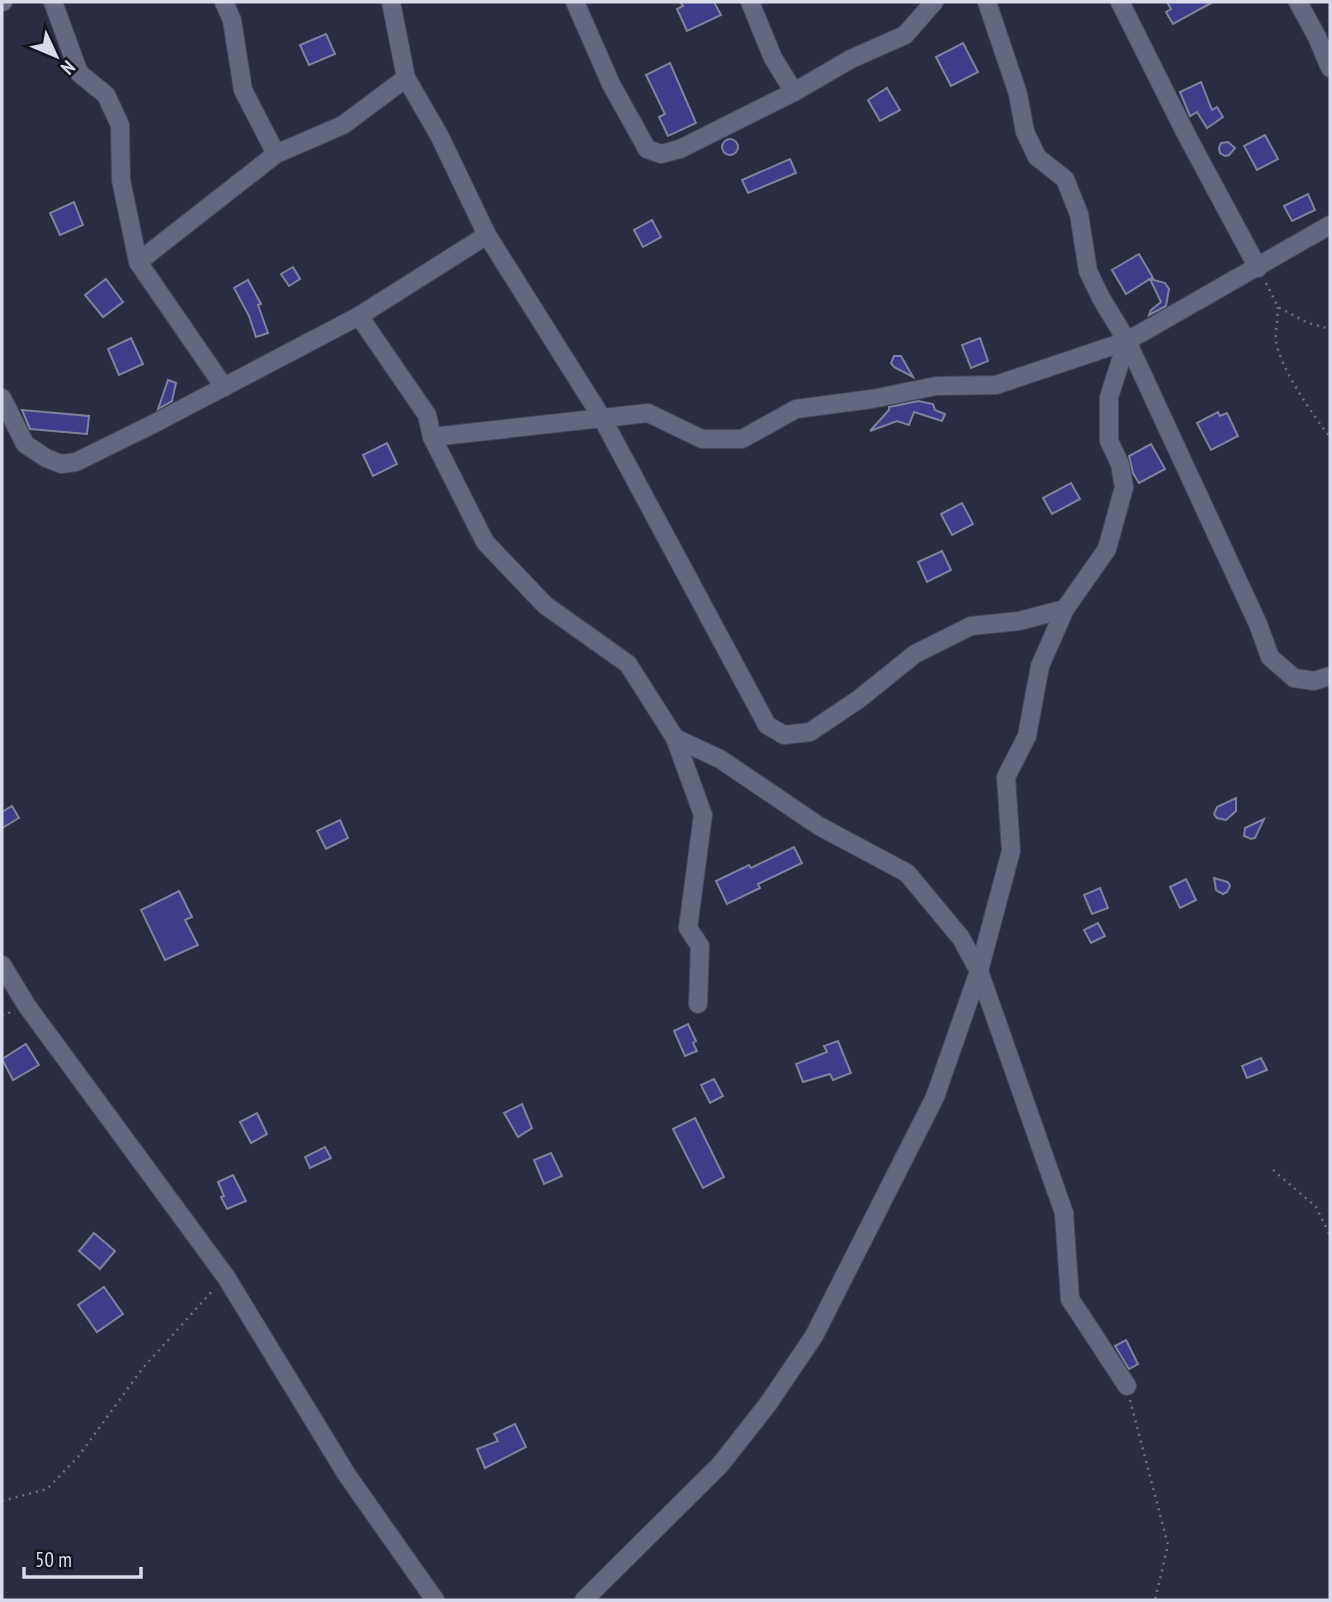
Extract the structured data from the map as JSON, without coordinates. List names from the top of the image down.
{
  "scale_bar": "50 m",
  "north": "bottom right"
}
